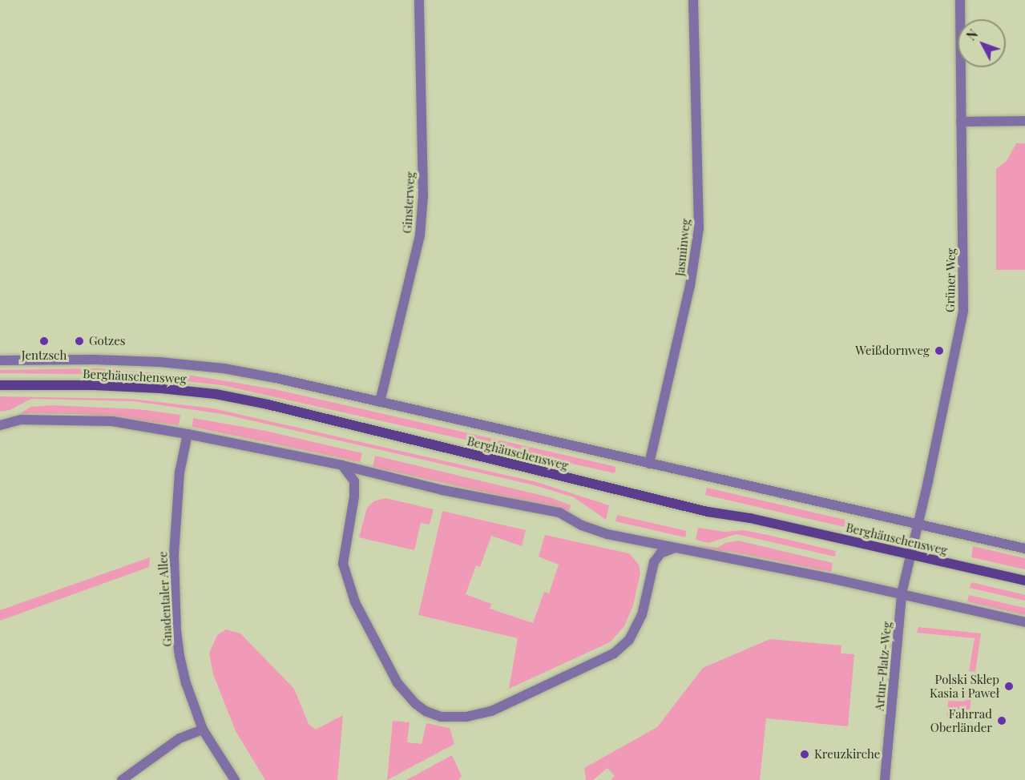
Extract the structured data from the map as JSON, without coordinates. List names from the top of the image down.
{
  "streets": {
    "main road": ["Berghäuschensweg"],
    "street": [
      "Ginsterweg",
      "Jasminweg",
      "Grüner Weg",
      "Gnadentaler Allee",
      "Artur-Platz-Weg"
    ]
  },
  "crossings": [
    ["Ginsterweg", "Berghäuschensweg"],
    ["Jasminweg", "Berghäuschensweg"],
    ["Grüner Weg", "Berghäuschensweg"],
    ["Grüner Weg", "Artur-Platz-Weg"],
    ["Berghäuschensweg", "Artur-Platz-Weg"]
  ],
  "places": [
    "Jentzsch",
    "Gotzes",
    "Weißdornweg",
    "Polski Sklep Kasia i Paweł",
    "Fahrrad Oberländer",
    "Kreuzkirche"
  ],
  "north": "top left"
}
